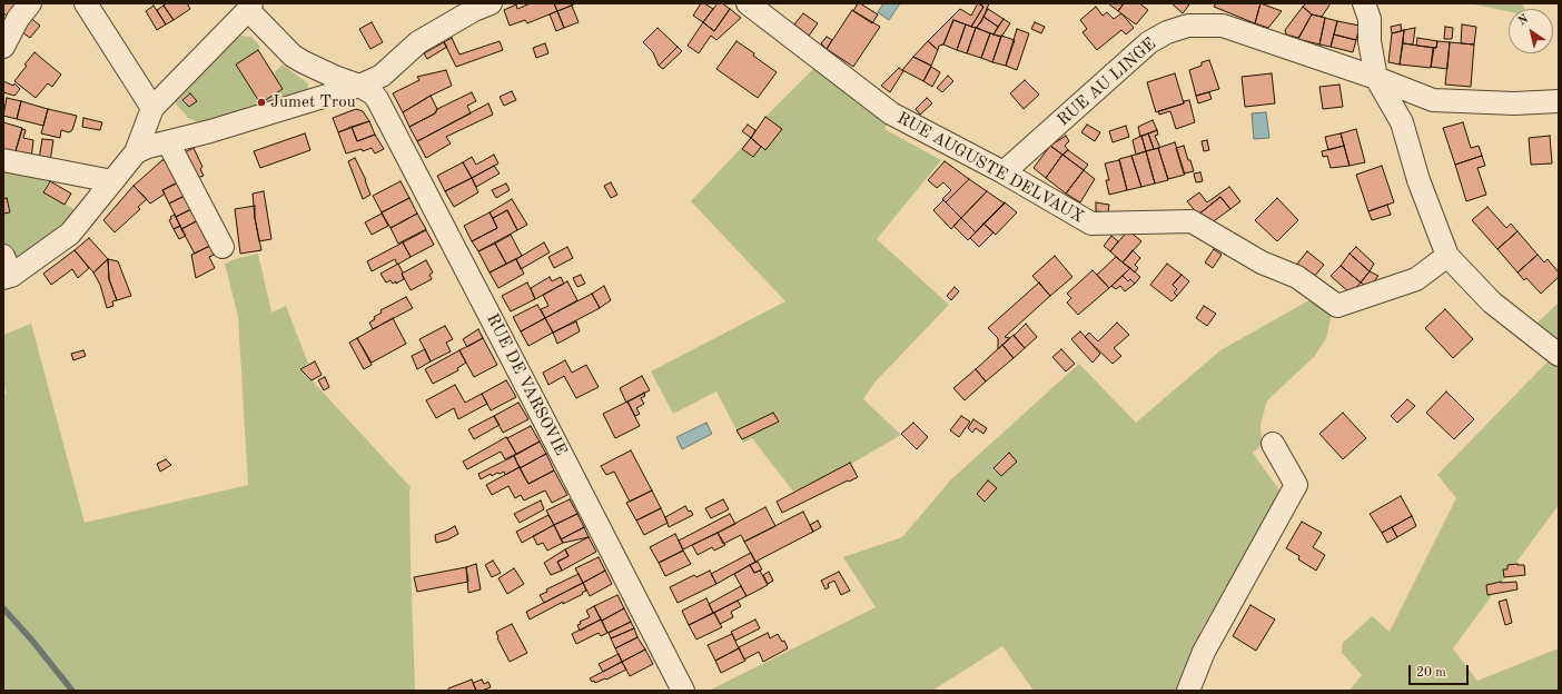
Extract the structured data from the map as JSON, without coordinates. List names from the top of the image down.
{
  "streets": {
    "street": ["RUE AU LINGE", "RUE AUGUSTE DELVAUX", "RUE DE VARSOVIE"]
  },
  "crossings": [
    ["RUE AU LINGE", "RUE AUGUSTE DELVAUX"]
  ],
  "places": ["Jumet Trou"],
  "scale_bar": "20 m",
  "north": "top left"
}
